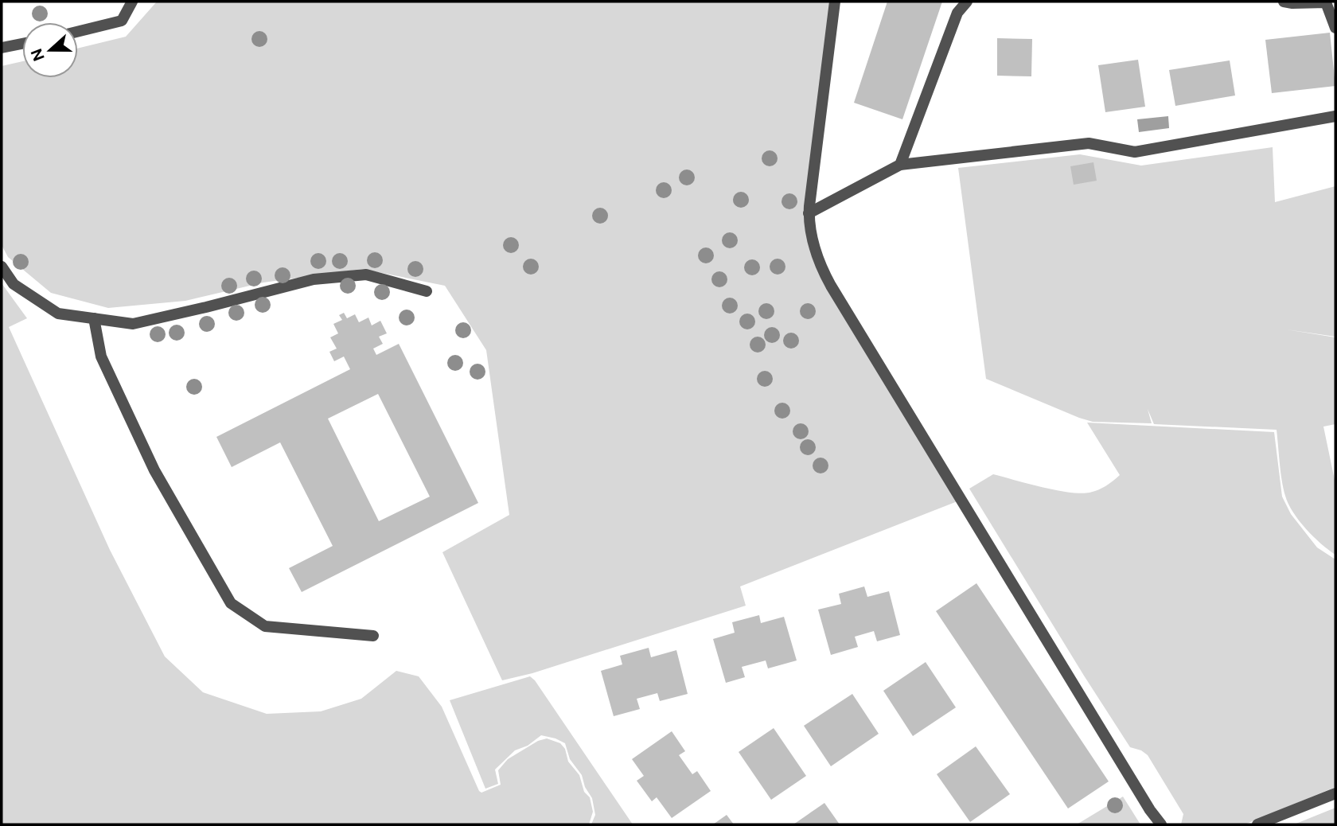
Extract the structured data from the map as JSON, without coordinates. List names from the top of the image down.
{
  "north": "left"
}
